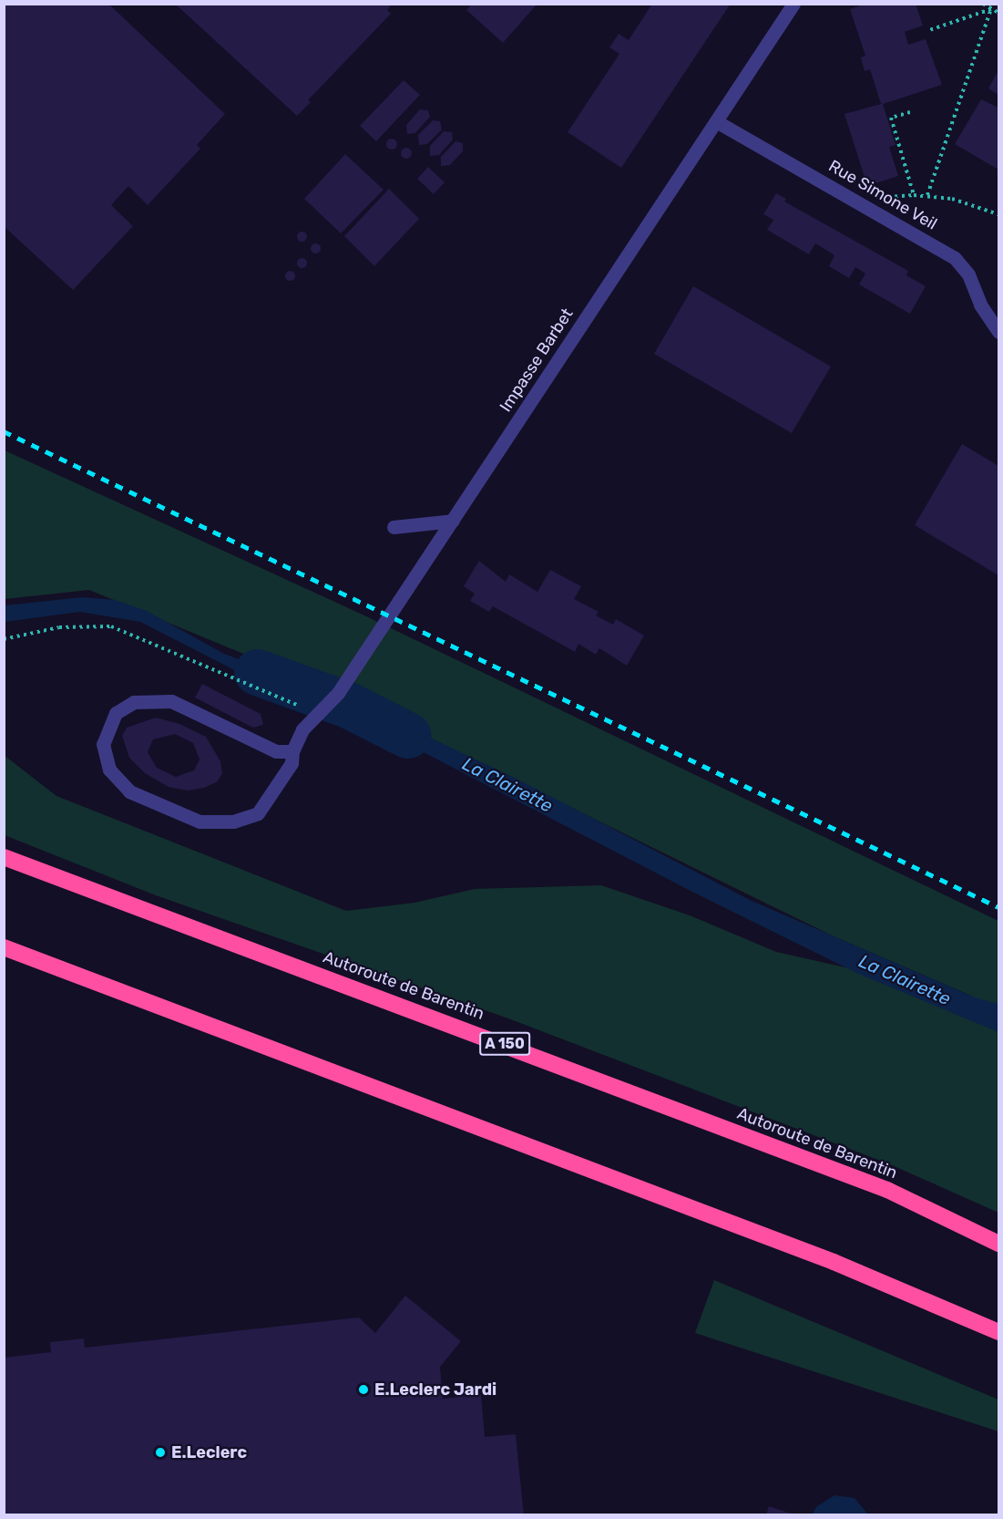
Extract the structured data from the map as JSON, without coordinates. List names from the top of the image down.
{
  "streets": {
    "highway": ["Autoroute de Barentin", "A 150"],
    "street": ["Rue Simone Veil", "Impasse Barbet"]
  },
  "crossings": [
    ["Rue Simone Veil", "Impasse Barbet"]
  ],
  "water": ["La Clairette"],
  "places": ["E.Leclerc Jardi", "E.Leclerc"]
}
